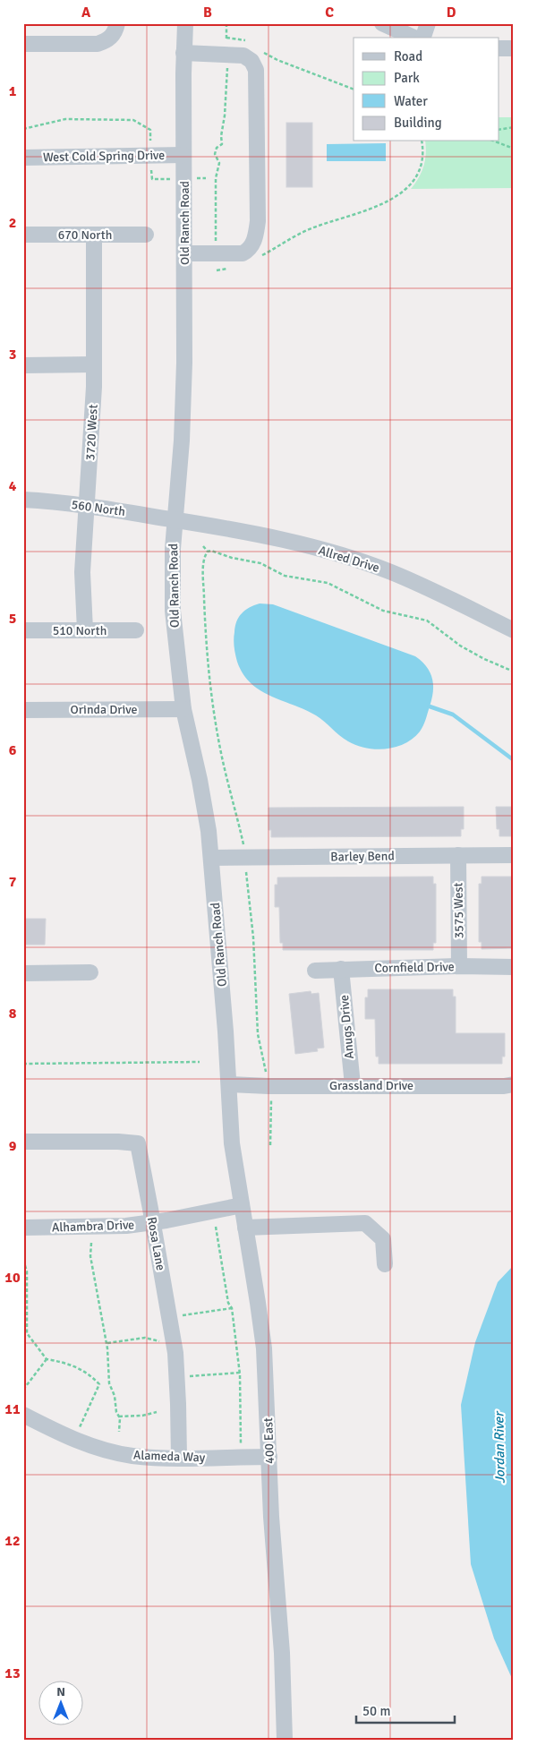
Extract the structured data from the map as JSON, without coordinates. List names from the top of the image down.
{
  "streets": {
    "street": [
      "West Cold Spring Drive",
      "Old Ranch Road",
      "670 North",
      "3720 West",
      "560 North",
      "Allred Drive",
      "510 North",
      "Orinda Drive",
      "Barley Bend",
      "3575 West",
      "Cornfield Drive",
      "Anugs Drive",
      "Grassland Drive",
      "Alhambra Drive",
      "Rosa Lane",
      "400 East",
      "Alameda Way"
    ]
  },
  "crossings": [
    ["West Cold Spring Drive", "Old Ranch Road"],
    ["Old Ranch Road", "560 North"],
    ["Old Ranch Road", "Allred Drive"],
    ["Old Ranch Road", "Orinda Drive"],
    ["Old Ranch Road", "Barley Bend"],
    ["Old Ranch Road", "Grassland Drive"],
    ["Old Ranch Road", "400 East"],
    ["670 North", "3720 West"],
    ["3720 West", "560 North"],
    ["3720 West", "510 North"],
    ["560 North", "Allred Drive"],
    ["Barley Bend", "3575 West"],
    ["3575 West", "Cornfield Drive"],
    ["Cornfield Drive", "Anugs Drive"],
    ["Anugs Drive", "Grassland Drive"],
    ["Alhambra Drive", "Rosa Lane"],
    ["Alhambra Drive", "400 East"],
    ["Rosa Lane", "Alameda Way"],
    ["400 East", "Alameda Way"]
  ],
  "water": ["Jordan River"],
  "legend": [
    "Road",
    "Park",
    "Water",
    "Building"
  ],
  "scale_bar": "50 m",
  "north": "top",
  "grid": {
    "columns": [
      "A",
      "B",
      "C",
      "D"
    ],
    "rows": [
      "1",
      "2",
      "3",
      "4",
      "5",
      "6",
      "7",
      "8",
      "9",
      "10",
      "11",
      "12",
      "13"
    ]
  }
}
